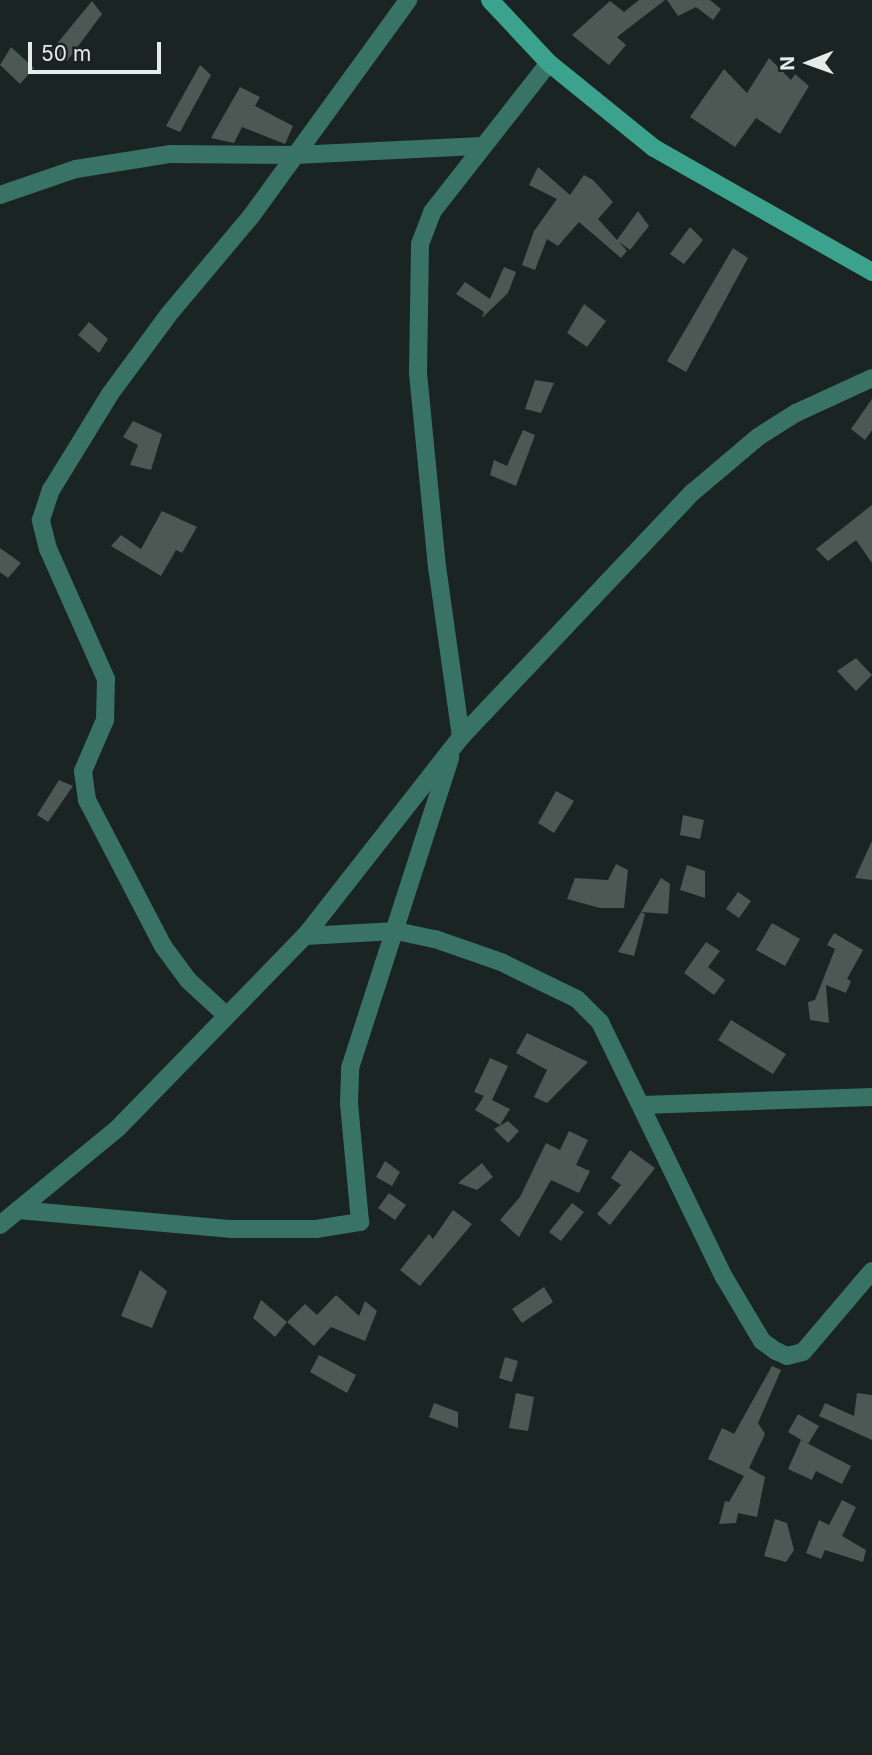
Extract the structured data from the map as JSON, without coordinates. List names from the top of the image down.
{
  "scale_bar": "50 m",
  "north": "left"
}
